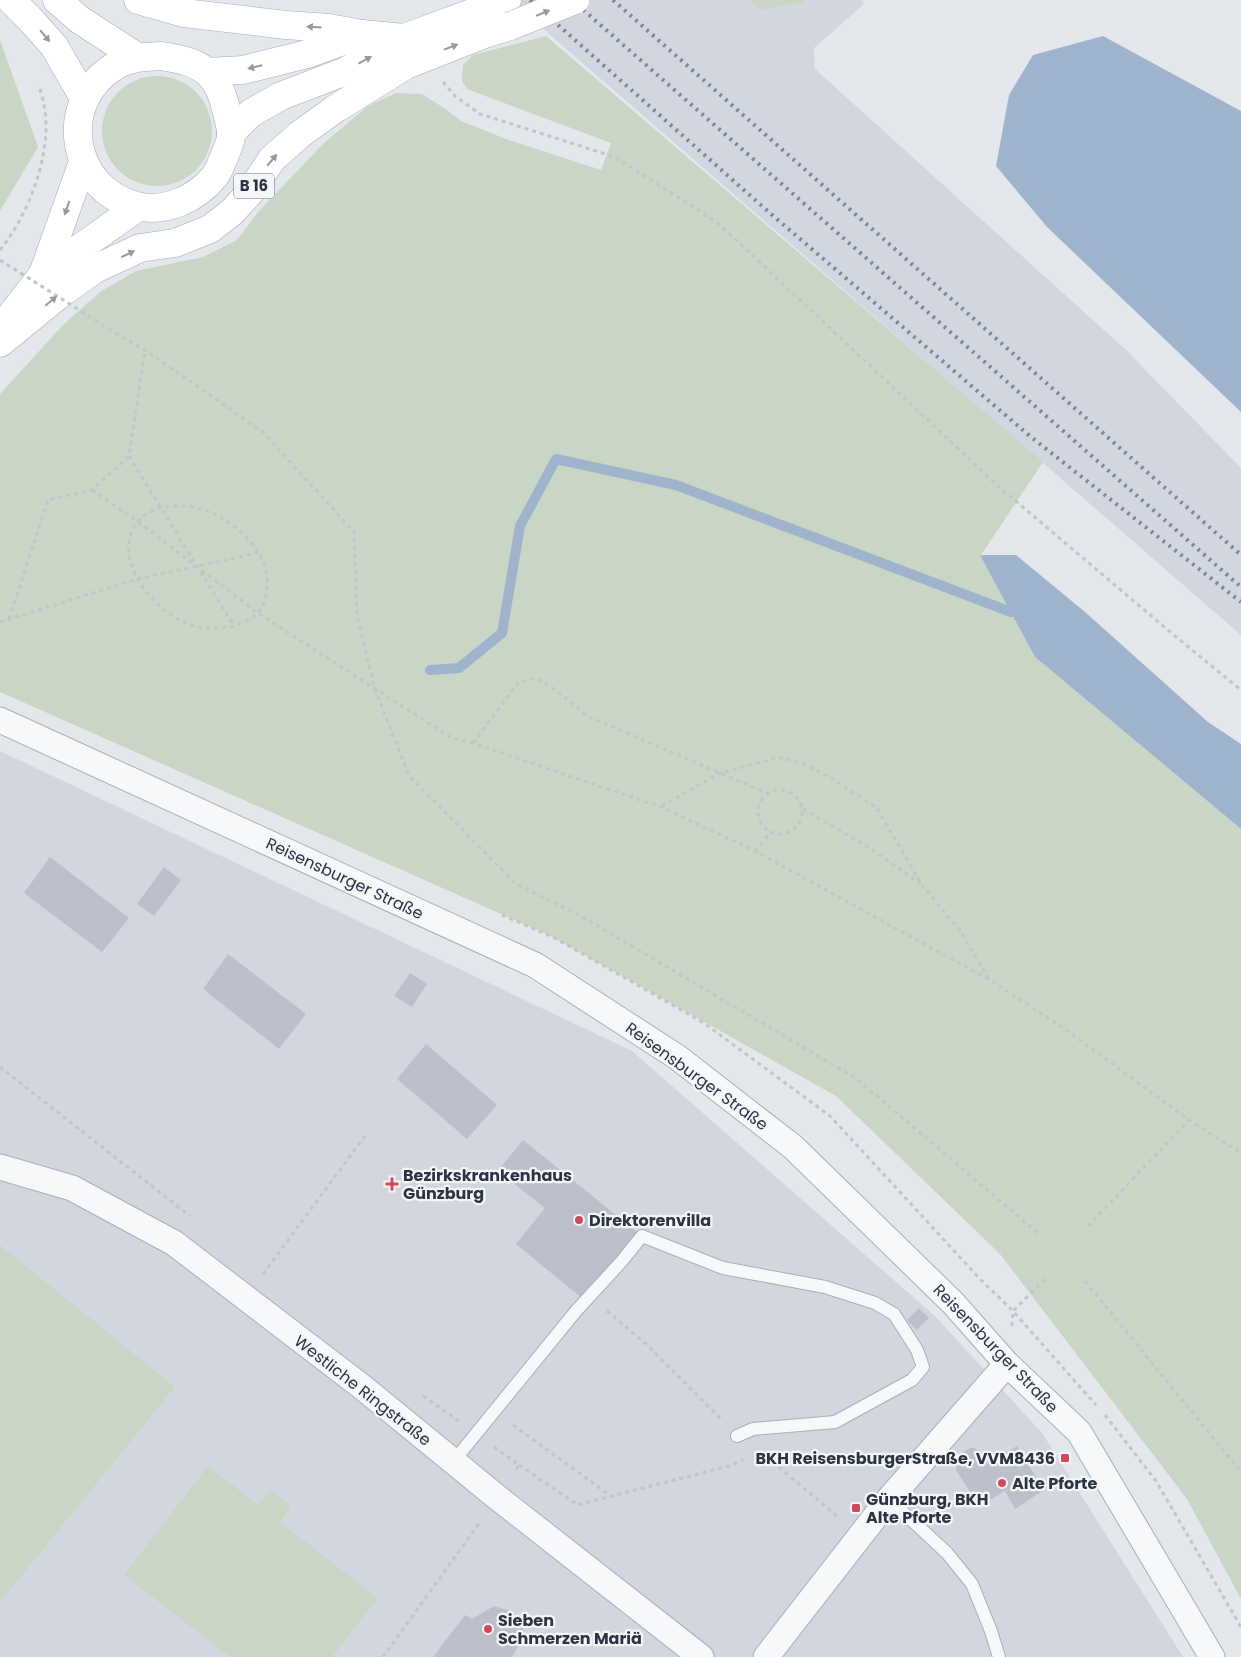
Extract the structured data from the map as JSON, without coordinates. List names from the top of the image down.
{
  "streets": {
    "main road": ["B 16"],
    "street": ["Reisensburger Straße", "Westliche Ringstraße"]
  },
  "places": {
    "health": ["Bezirkskrankenhaus Günzburg"],
    "other": ["Direktorenvilla", "Alte Pforte", "Sieben Schmerzen Mariä"],
    "transit": ["BKH ReisensburgerStraße, VVM8436", "Günzburg, BKH Alte Pforte"]
  }
}
